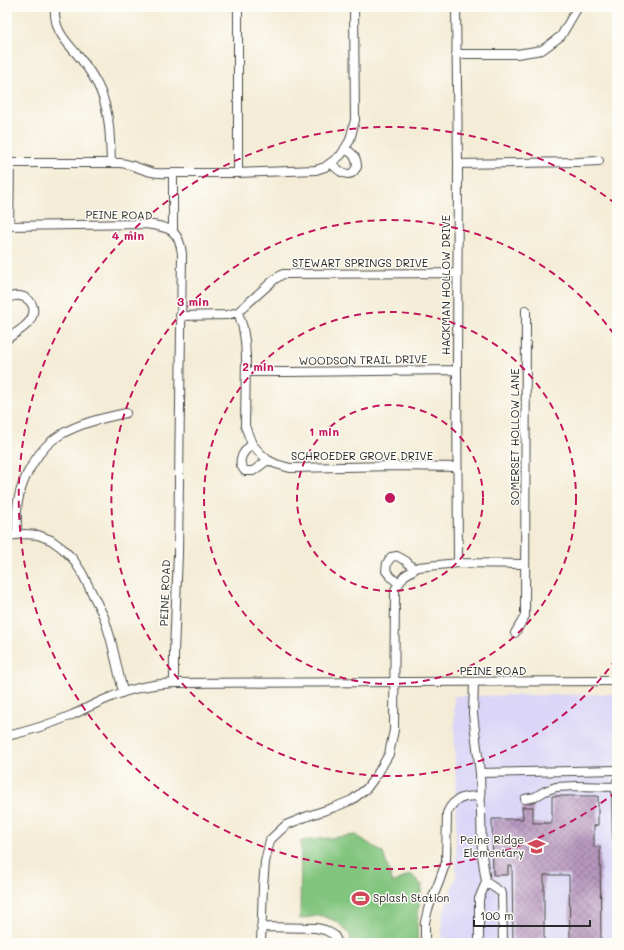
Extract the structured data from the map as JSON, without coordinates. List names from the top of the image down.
{
  "streets": {
    "street": [
      "PEINE ROAD",
      "STEWART SPRINGS DRIVE",
      "HACKMAN HOLLOW DRIVE",
      "WOODSON TRAIL DRIVE",
      "SOMERSET HOLLOW LANE",
      "SCHROEDER GROVE DRIVE"
    ]
  },
  "crossings": [
    ["STEWART SPRINGS DRIVE", "HACKMAN HOLLOW DRIVE"],
    ["STEWART SPRINGS DRIVE", "SCHROEDER GROVE DRIVE"],
    ["HACKMAN HOLLOW DRIVE", "WOODSON TRAIL DRIVE"],
    ["HACKMAN HOLLOW DRIVE", "SCHROEDER GROVE DRIVE"],
    ["WOODSON TRAIL DRIVE", "SCHROEDER GROVE DRIVE"]
  ],
  "places": {
    "school or university": ["Peine Ridge Elementary"],
    "sports": ["Splash Station"]
  },
  "scale_bar": "100 m",
  "rings": [
    "4 min",
    "3 min",
    "2 min",
    "1 min"
  ]
}
